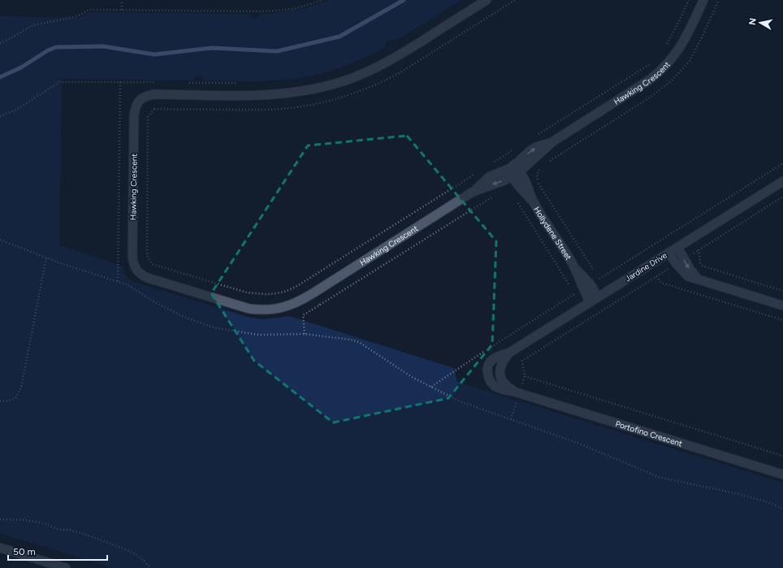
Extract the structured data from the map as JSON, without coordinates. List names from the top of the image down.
{
  "streets": {
    "street": [
      "Hawking Crescent",
      "Hollydene Street",
      "Jardine Drive",
      "Portofino Crescent"
    ]
  },
  "crossings": [
    ["Hawking Crescent", "Hollydene Street"],
    ["Hollydene Street", "Jardine Drive"],
    ["Jardine Drive", "Portofino Crescent"]
  ],
  "scale_bar": "50 m",
  "north": "left"
}
